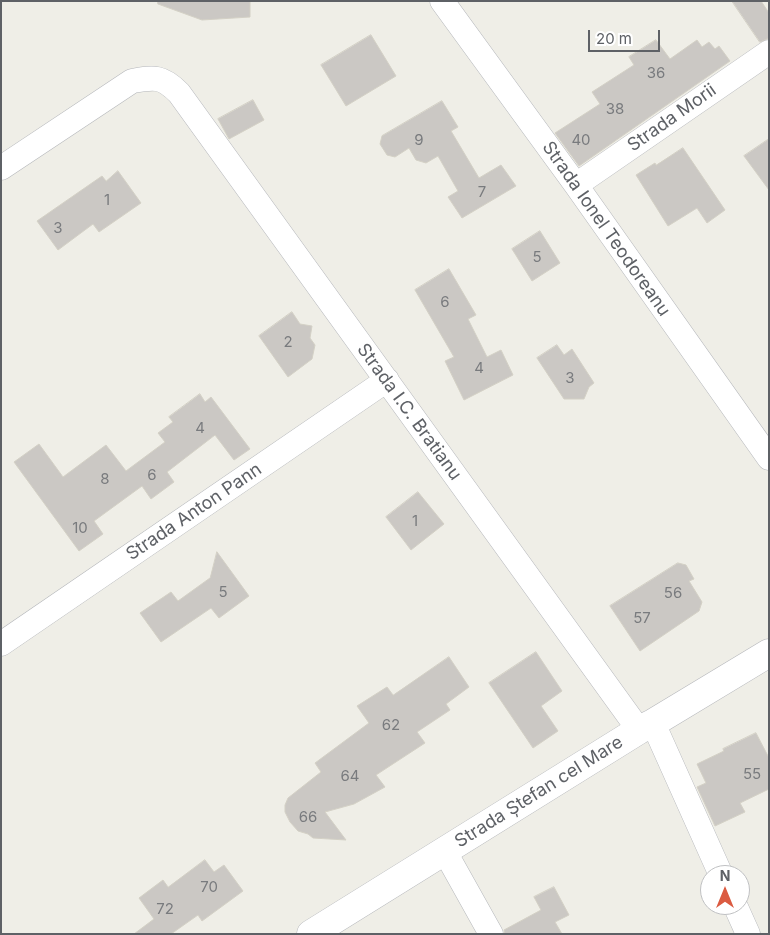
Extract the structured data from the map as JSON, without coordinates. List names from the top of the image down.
{
  "streets": {
    "street": [
      "Strada Morii",
      "Strada Ionel Teodoreanu",
      "Strada I.C. Bratianu",
      "Strada Anton Pann",
      "Strada Ștefan cel Mare"
    ]
  },
  "crossings": [
    ["Strada Morii", "Strada Ionel Teodoreanu"],
    ["Strada I.C. Bratianu", "Strada Anton Pann"],
    ["Strada I.C. Bratianu", "Strada Ștefan cel Mare"]
  ],
  "house_numbers": [
    "36",
    "38",
    "9",
    "40",
    "7",
    "1",
    "3",
    "5",
    "6",
    "2",
    "4",
    "3",
    "4",
    "6",
    "8",
    "1",
    "10",
    "5",
    "56",
    "57",
    "62",
    "55",
    "64",
    "66",
    "70",
    "72"
  ],
  "scale_bar": "20 m",
  "north": "top"
}
